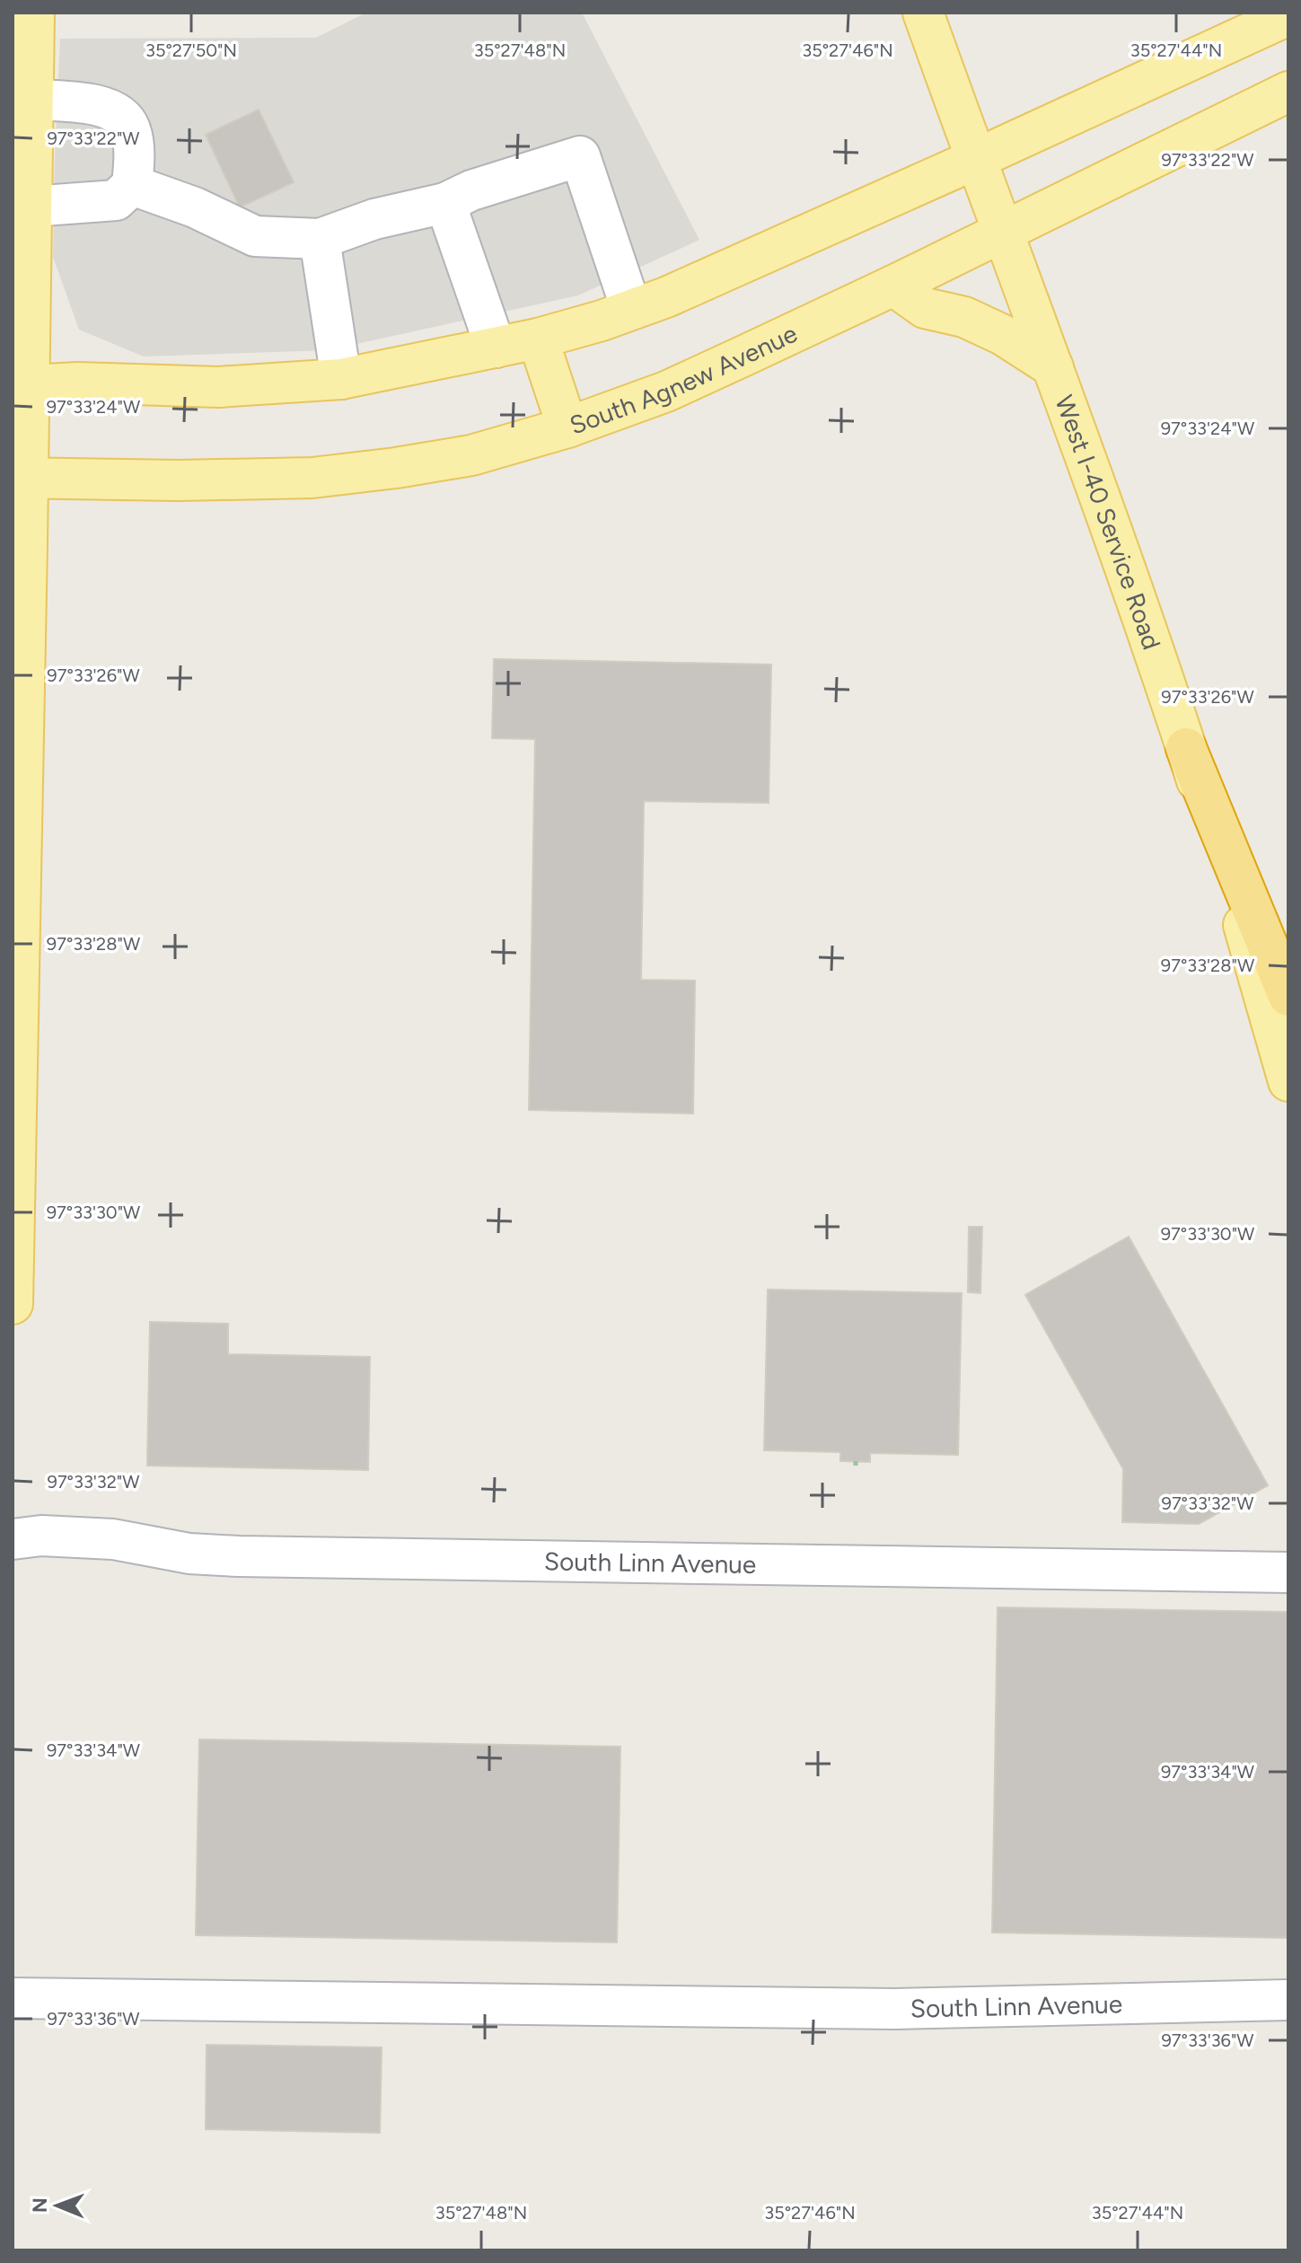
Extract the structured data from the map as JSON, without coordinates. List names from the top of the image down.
{
  "streets": {
    "main road": ["South Agnew Avenue", "West I-40 Service Road"],
    "street": ["South Linn Avenue"]
  },
  "crossings": [
    ["South Agnew Avenue", "West I-40 Service Road"]
  ],
  "north": "left",
  "coordinates": [
    "35°27'50\"N",
    "35°27'48\"N",
    "35°27'46\"N",
    "35°27'44\"N",
    "97°33'22\"W",
    "97°33'24\"W",
    "97°33'26\"W",
    "97°33'28\"W",
    "97°33'30\"W",
    "97°33'32\"W",
    "97°33'34\"W",
    "97°33'36\"W"
  ]
}
